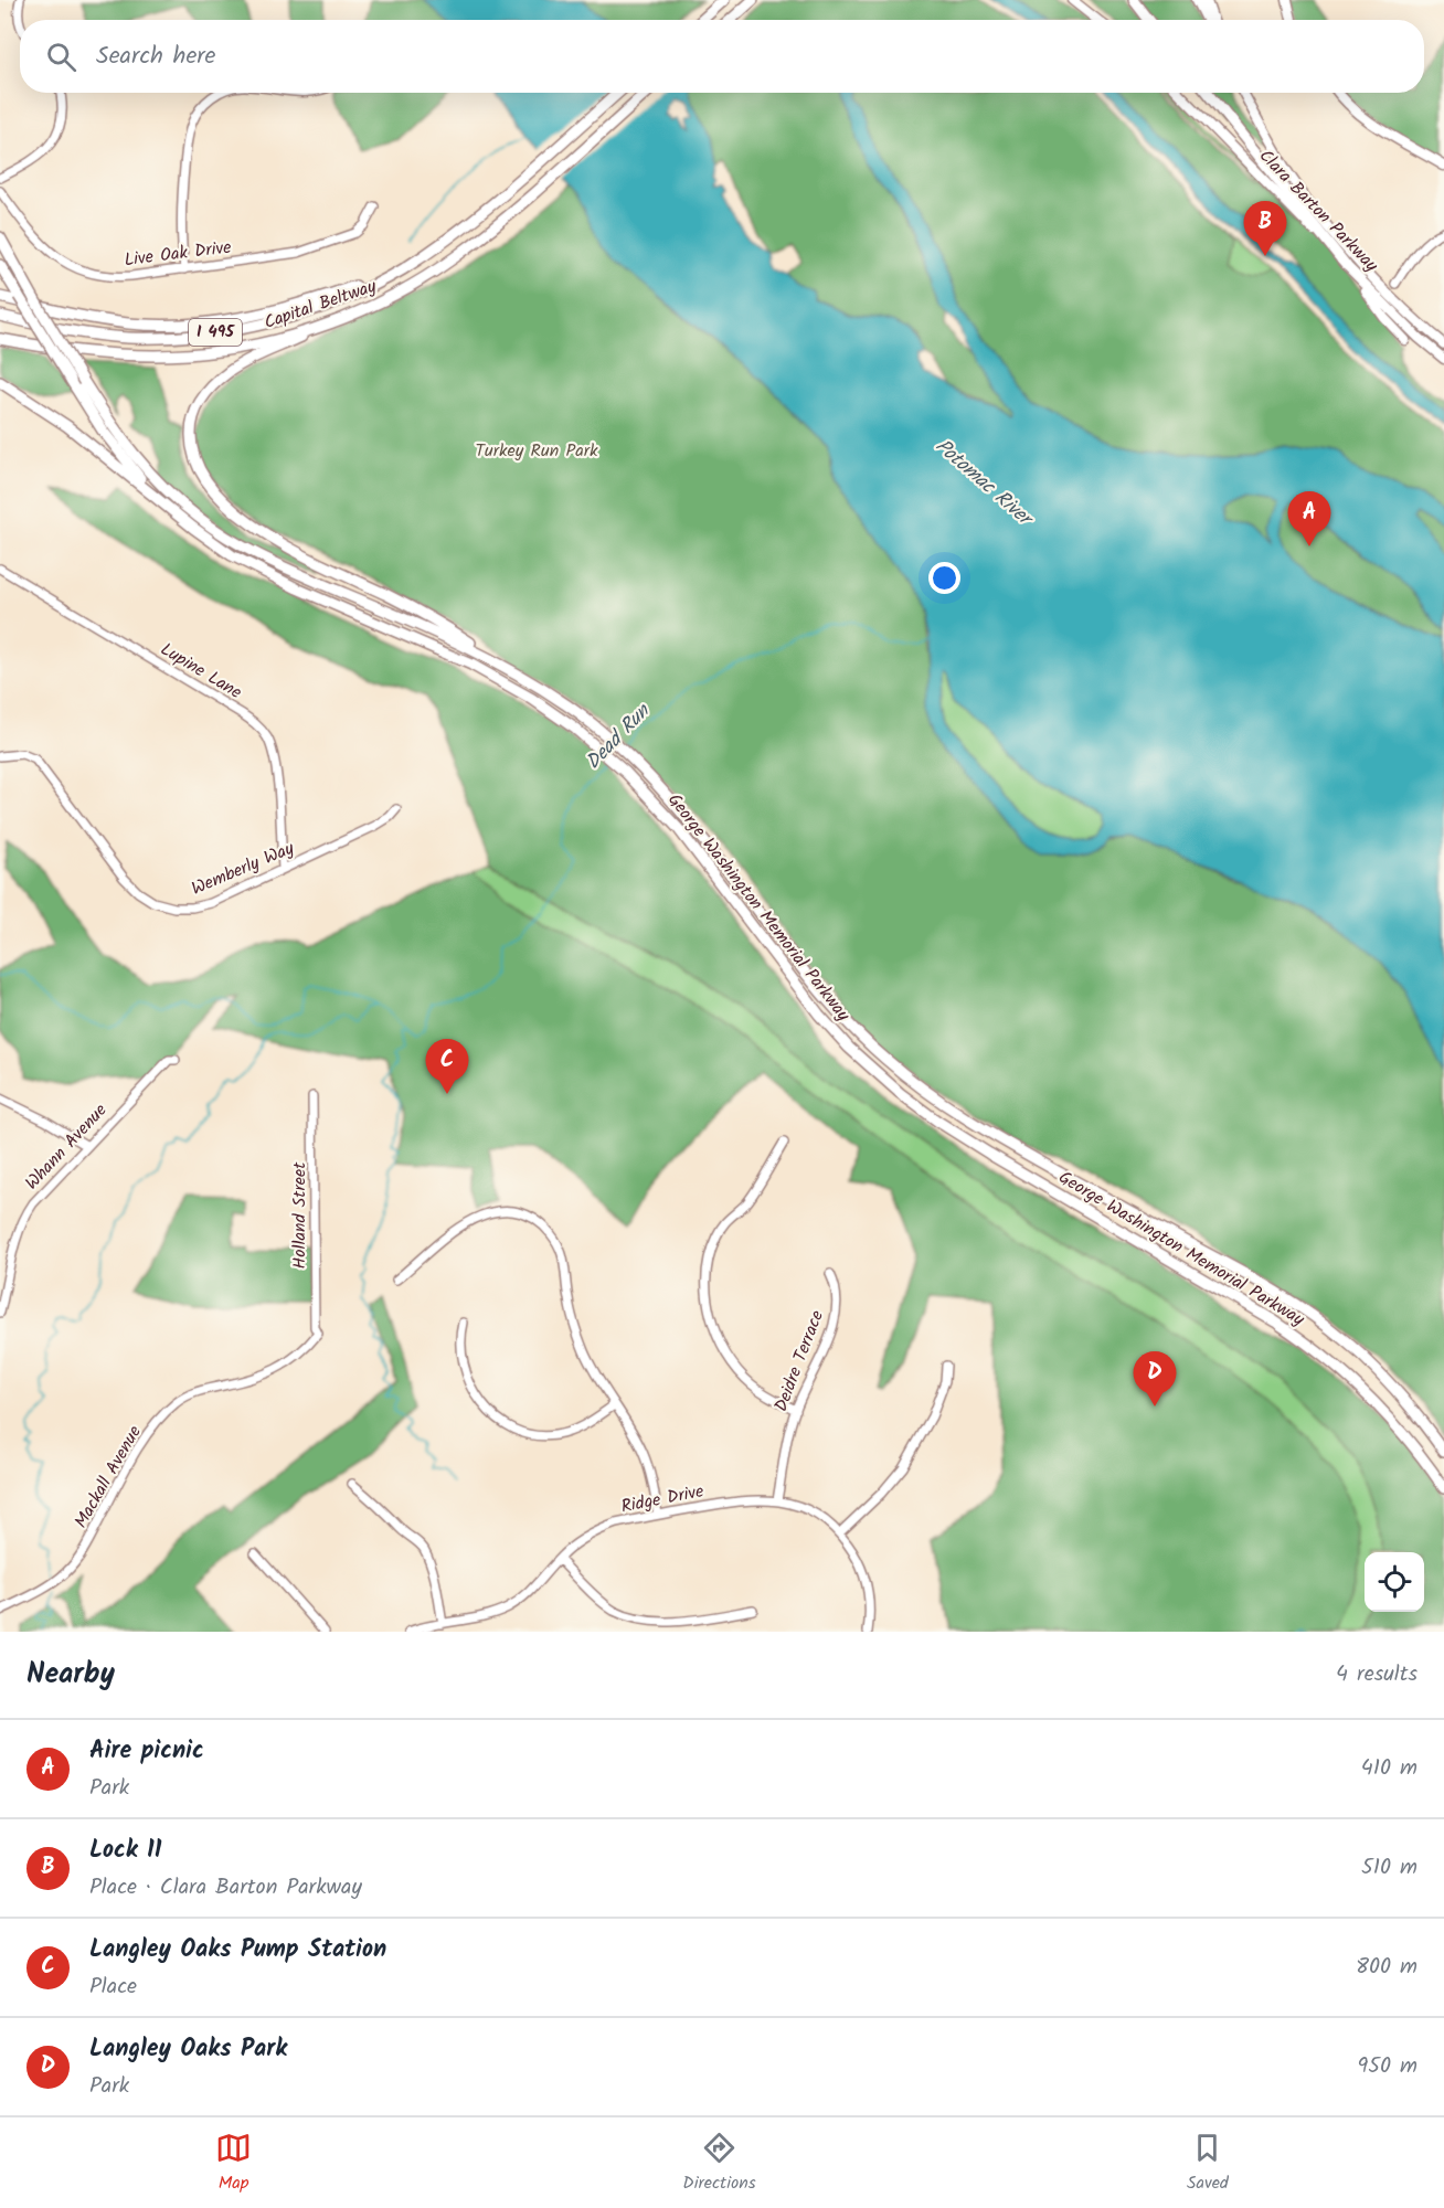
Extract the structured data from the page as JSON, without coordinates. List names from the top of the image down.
{
  "streets": {
    "highway": ["Capital Beltway", "I 495", "George Washington Memorial Parkway"],
    "main road": ["Clara Barton Parkway"],
    "street": [
      "Live Oak Drive",
      "Lupine Lane",
      "Wemberly Way",
      "Whann Avenue",
      "Holland Street",
      "Deidre Terrace",
      "Mackall Avenue",
      "Ridge Drive"
    ]
  },
  "crossings": [
    ["Lupine Lane", "Wemberly Way"],
    ["Holland Street", "Mackall Avenue"],
    ["Deidre Terrace", "Ridge Drive"]
  ],
  "water": ["Potomac River", "Dead Run"],
  "parks": ["Turkey Run Park"],
  "page": {
    "search": "Search here",
    "pins": [
      "B",
      "A",
      "C",
      "D"
    ],
    "heading": ["Nearby", "4 results"],
    "list": [
      {
        "mark": "A",
        "name": "Aire picnic",
        "note": "Park",
        "value": "410 m"
      },
      {
        "mark": "B",
        "name": "Lock 11",
        "note": "Place · Clara Barton Parkway",
        "value": "510 m"
      },
      {
        "mark": "C",
        "name": "Langley Oaks Pump Station",
        "note": "Place",
        "value": "800 m"
      },
      {
        "mark": "D",
        "name": "Langley Oaks Park",
        "note": "Park",
        "value": "950 m"
      }
    ],
    "nav": ["Map", "Directions", "Saved"]
  }
}
